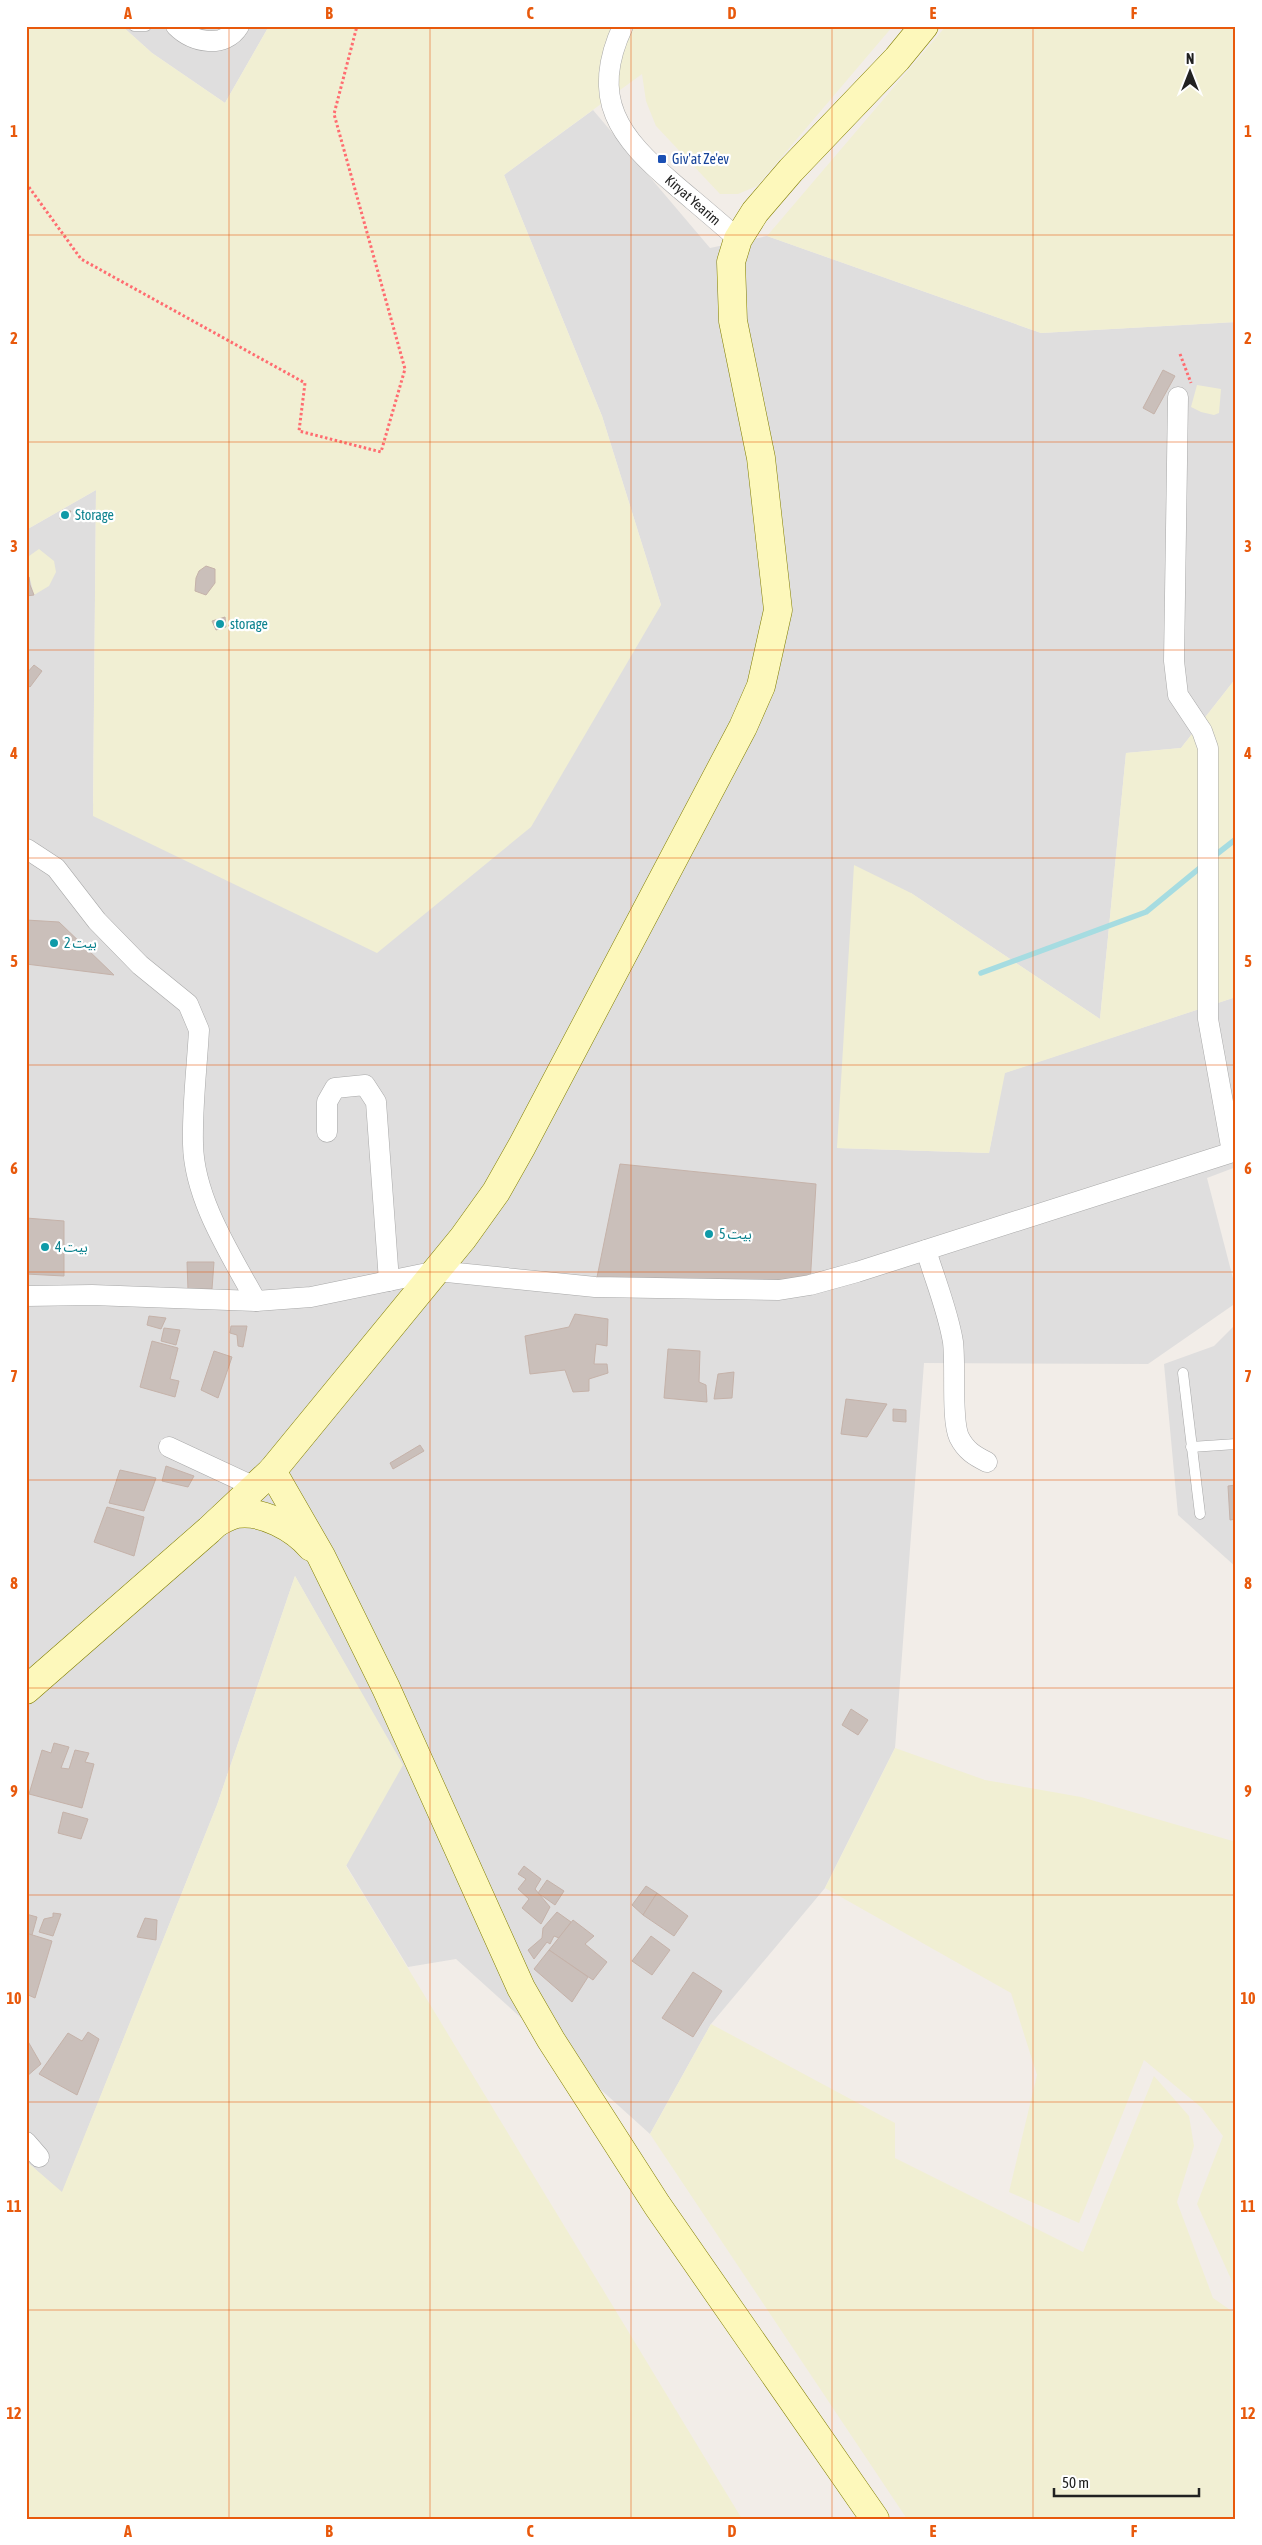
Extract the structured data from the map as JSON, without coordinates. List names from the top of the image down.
{
  "streets": {
    "street": ["Kiryat Yearim"]
  },
  "places": {
    "transit": ["Giv'at Ze'ev"],
    "other": [
      "Storage",
      "storage",
      "بيت 2",
      "بيت 5",
      "بيت 4"
    ]
  },
  "scale_bar": "50 m",
  "north": "top",
  "grid": {
    "columns": [
      "A",
      "B",
      "C",
      "D",
      "E",
      "F"
    ],
    "rows": [
      "1",
      "2",
      "3",
      "4",
      "5",
      "6",
      "7",
      "8",
      "9",
      "10",
      "11",
      "12"
    ]
  }
}
